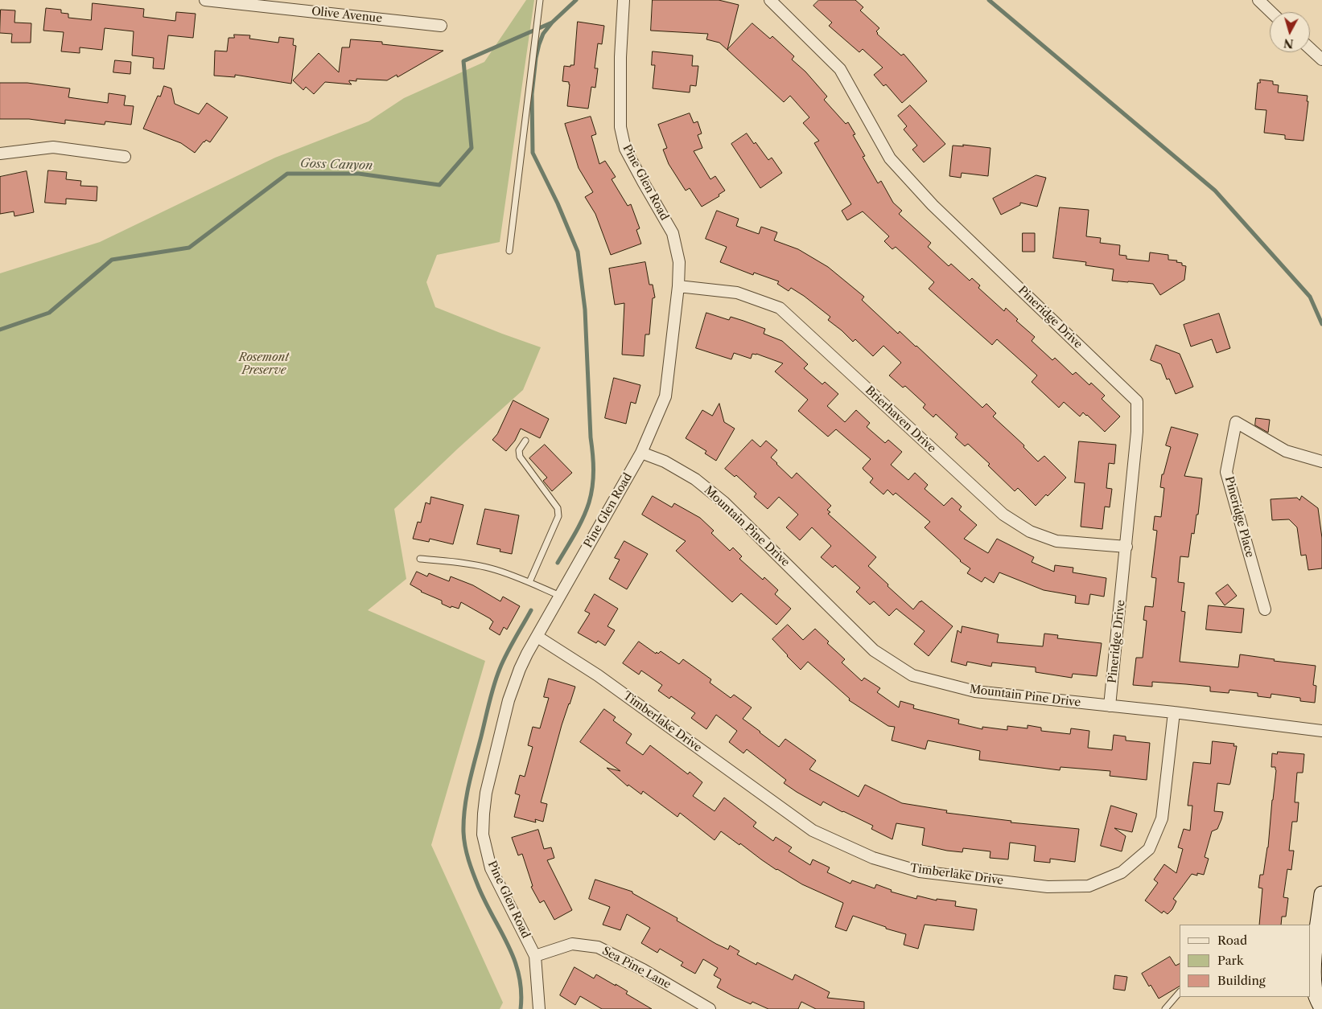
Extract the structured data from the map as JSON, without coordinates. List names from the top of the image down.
{
  "streets": {
    "street": [
      "Olive Avenue",
      "Pine Glen Road",
      "Pineridge Drive",
      "Brierhaven Drive",
      "Pineridge Place",
      "Mountain Pine Drive",
      "Timberlake Drive",
      "Sea Pine Lane"
    ]
  },
  "crossings": [
    ["Pine Glen Road", "Brierhaven Drive"],
    ["Pine Glen Road", "Mountain Pine Drive"],
    ["Pine Glen Road", "Timberlake Drive"],
    ["Pine Glen Road", "Sea Pine Lane"],
    ["Pineridge Drive", "Brierhaven Drive"],
    ["Pineridge Drive", "Mountain Pine Drive"],
    ["Mountain Pine Drive", "Timberlake Drive"]
  ],
  "water": ["Goss Canyon"],
  "parks": ["Rosemont Preserve"],
  "legend": ["Road", "Park", "Building"],
  "north": "bottom"
}
